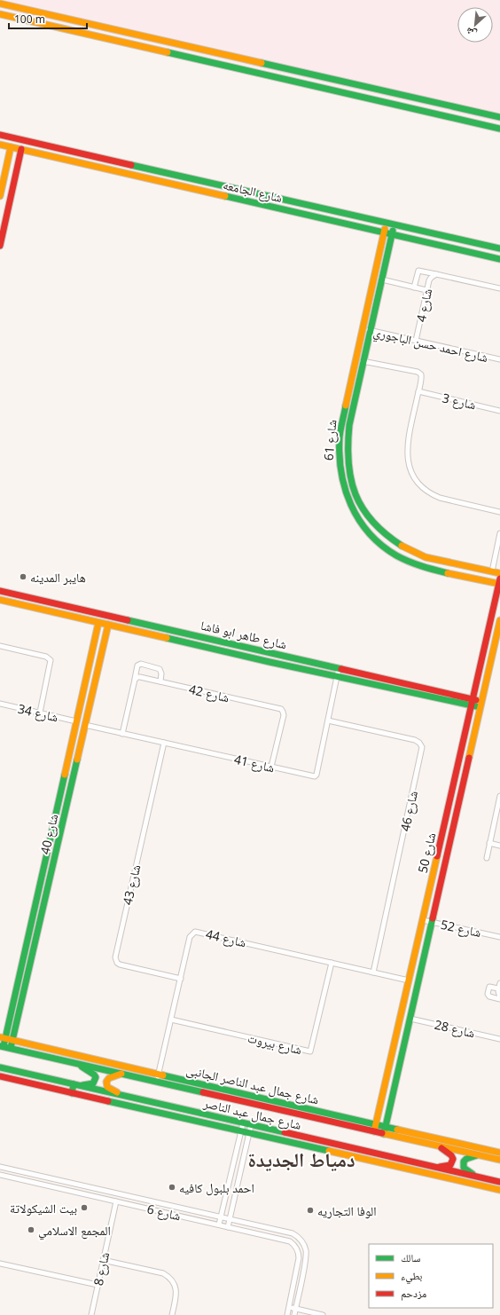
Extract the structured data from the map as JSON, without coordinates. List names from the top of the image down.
{
  "streets": {
    "main road": [
      "شارع الجامعه",
      "شارع 61",
      "شارع طاهر ابو فاشا",
      "شارع 40",
      "شارع 50",
      "شارع جمال عبد الناصر الجانبى",
      "شارع جمال عبد الناصر"
    ],
    "street": [
      "شارع 4",
      "شارع احمد حسن الباجوري",
      "شارع 3",
      "شارع 42",
      "شارع 34",
      "شارع 41",
      "شارع 46",
      "شارع 43",
      "شارع 52",
      "شارع 44",
      "شارع 28",
      "شارع بيروت",
      "شارع 6",
      "شارع 8"
    ]
  },
  "crossings": [
    ["شارع الجامعه", "شارع 61"],
    ["شارع 4", "شارع احمد حسن الباجوري"],
    ["شارع احمد حسن الباجوري", "شارع 61"],
    ["شارع 61", "شارع 50"],
    ["شارع طاهر ابو فاشا", "شارع 41"],
    ["شارع طاهر ابو فاشا", "شارع 40"],
    ["شارع طاهر ابو فاشا", "شارع 50"],
    ["شارع 42", "شارع 41"],
    ["شارع 34", "شارع 40"],
    ["شارع 41", "شارع 46"],
    ["شارع 41", "شارع 40"],
    ["شارع 41", "شارع 43"],
    ["شارع 46", "شارع 44"],
    ["شارع 40", "شارع جمال عبد الناصر الجانبى"],
    ["شارع 40", "شارع جمال عبد الناصر"],
    ["شارع 50", "شارع 52"],
    ["شارع 50", "شارع 44"],
    ["شارع 50", "شارع 28"],
    ["شارع 50", "شارع جمال عبد الناصر الجانبى"],
    ["شارع 50", "شارع جمال عبد الناصر"],
    ["شارع 43", "شارع 44"],
    ["شارع 44", "شارع بيروت"],
    ["شارع 44", "شارع جمال عبد الناصر الجانبى"],
    ["شارع 44", "شارع جمال عبد الناصر"],
    ["شارع جمال عبد الناصر الجانبى", "شارع جمال عبد الناصر"],
    ["شارع 6", "شارع 8"]
  ],
  "districts": ["دمياط الجديدة"],
  "places": [
    "هايبر المدينه",
    "احمد بلبول كافيه",
    "بيت الشيكولاتة",
    "الوفا التجاريه",
    "المجمع الاسلامي"
  ],
  "legend": ["سالك", "بطيء", "مزدحم"],
  "scale_bar": "100 m",
  "north": "bottom left"
}
